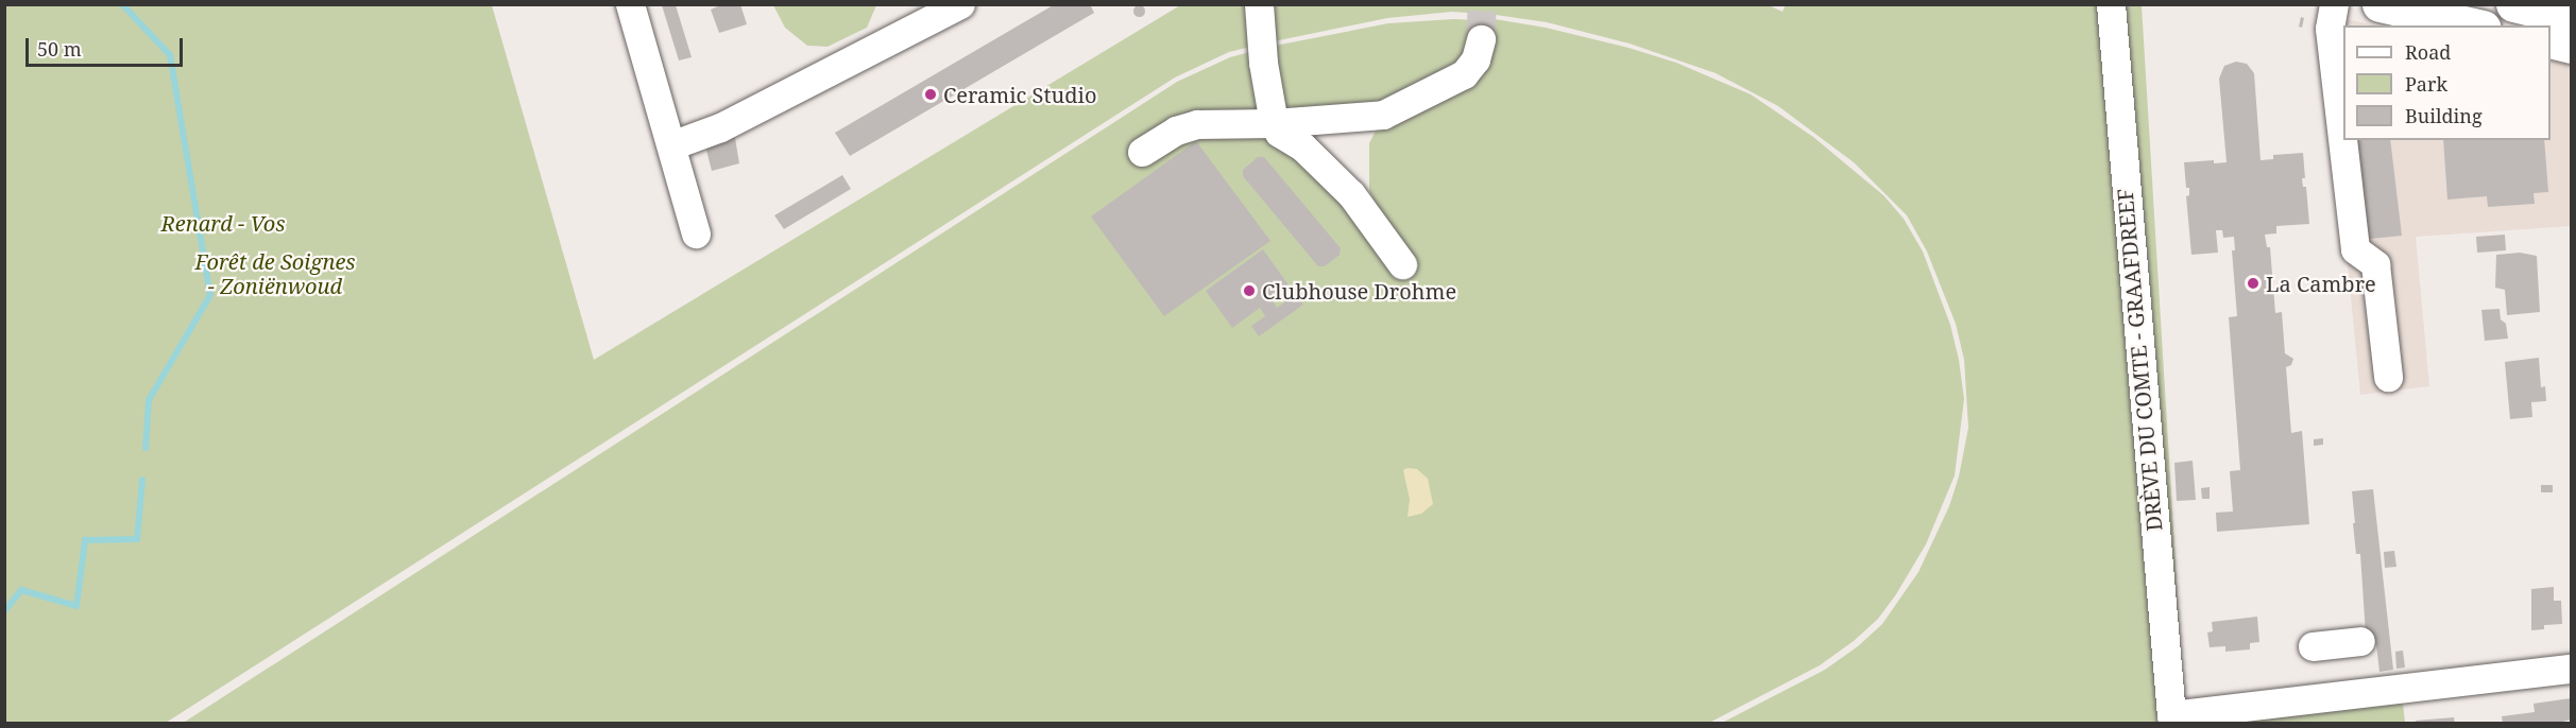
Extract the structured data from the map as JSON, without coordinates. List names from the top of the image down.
{
  "streets": {
    "street": ["DRÈVE DU COMTE - GRAAFDREEF"]
  },
  "parks": ["Renard - Vos", "Forêt de Soignes - Zoniënwoud"],
  "places": ["Ceramic Studio", "La Cambre", "Clubhouse Drohme"],
  "legend": ["Road", "Park", "Building"],
  "scale_bar": "50 m"
}
